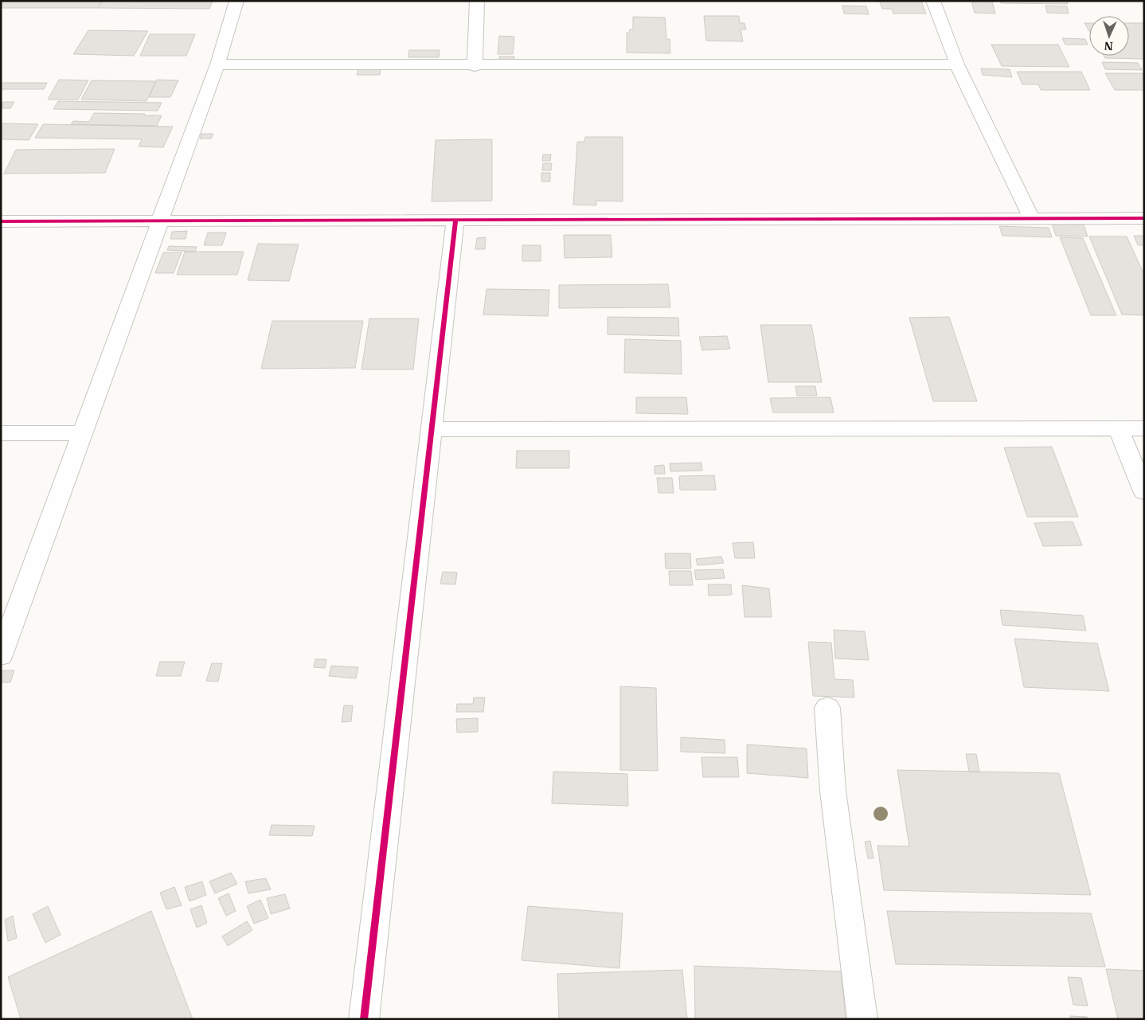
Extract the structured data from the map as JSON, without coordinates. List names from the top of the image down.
{
  "north": "bottom"
}
